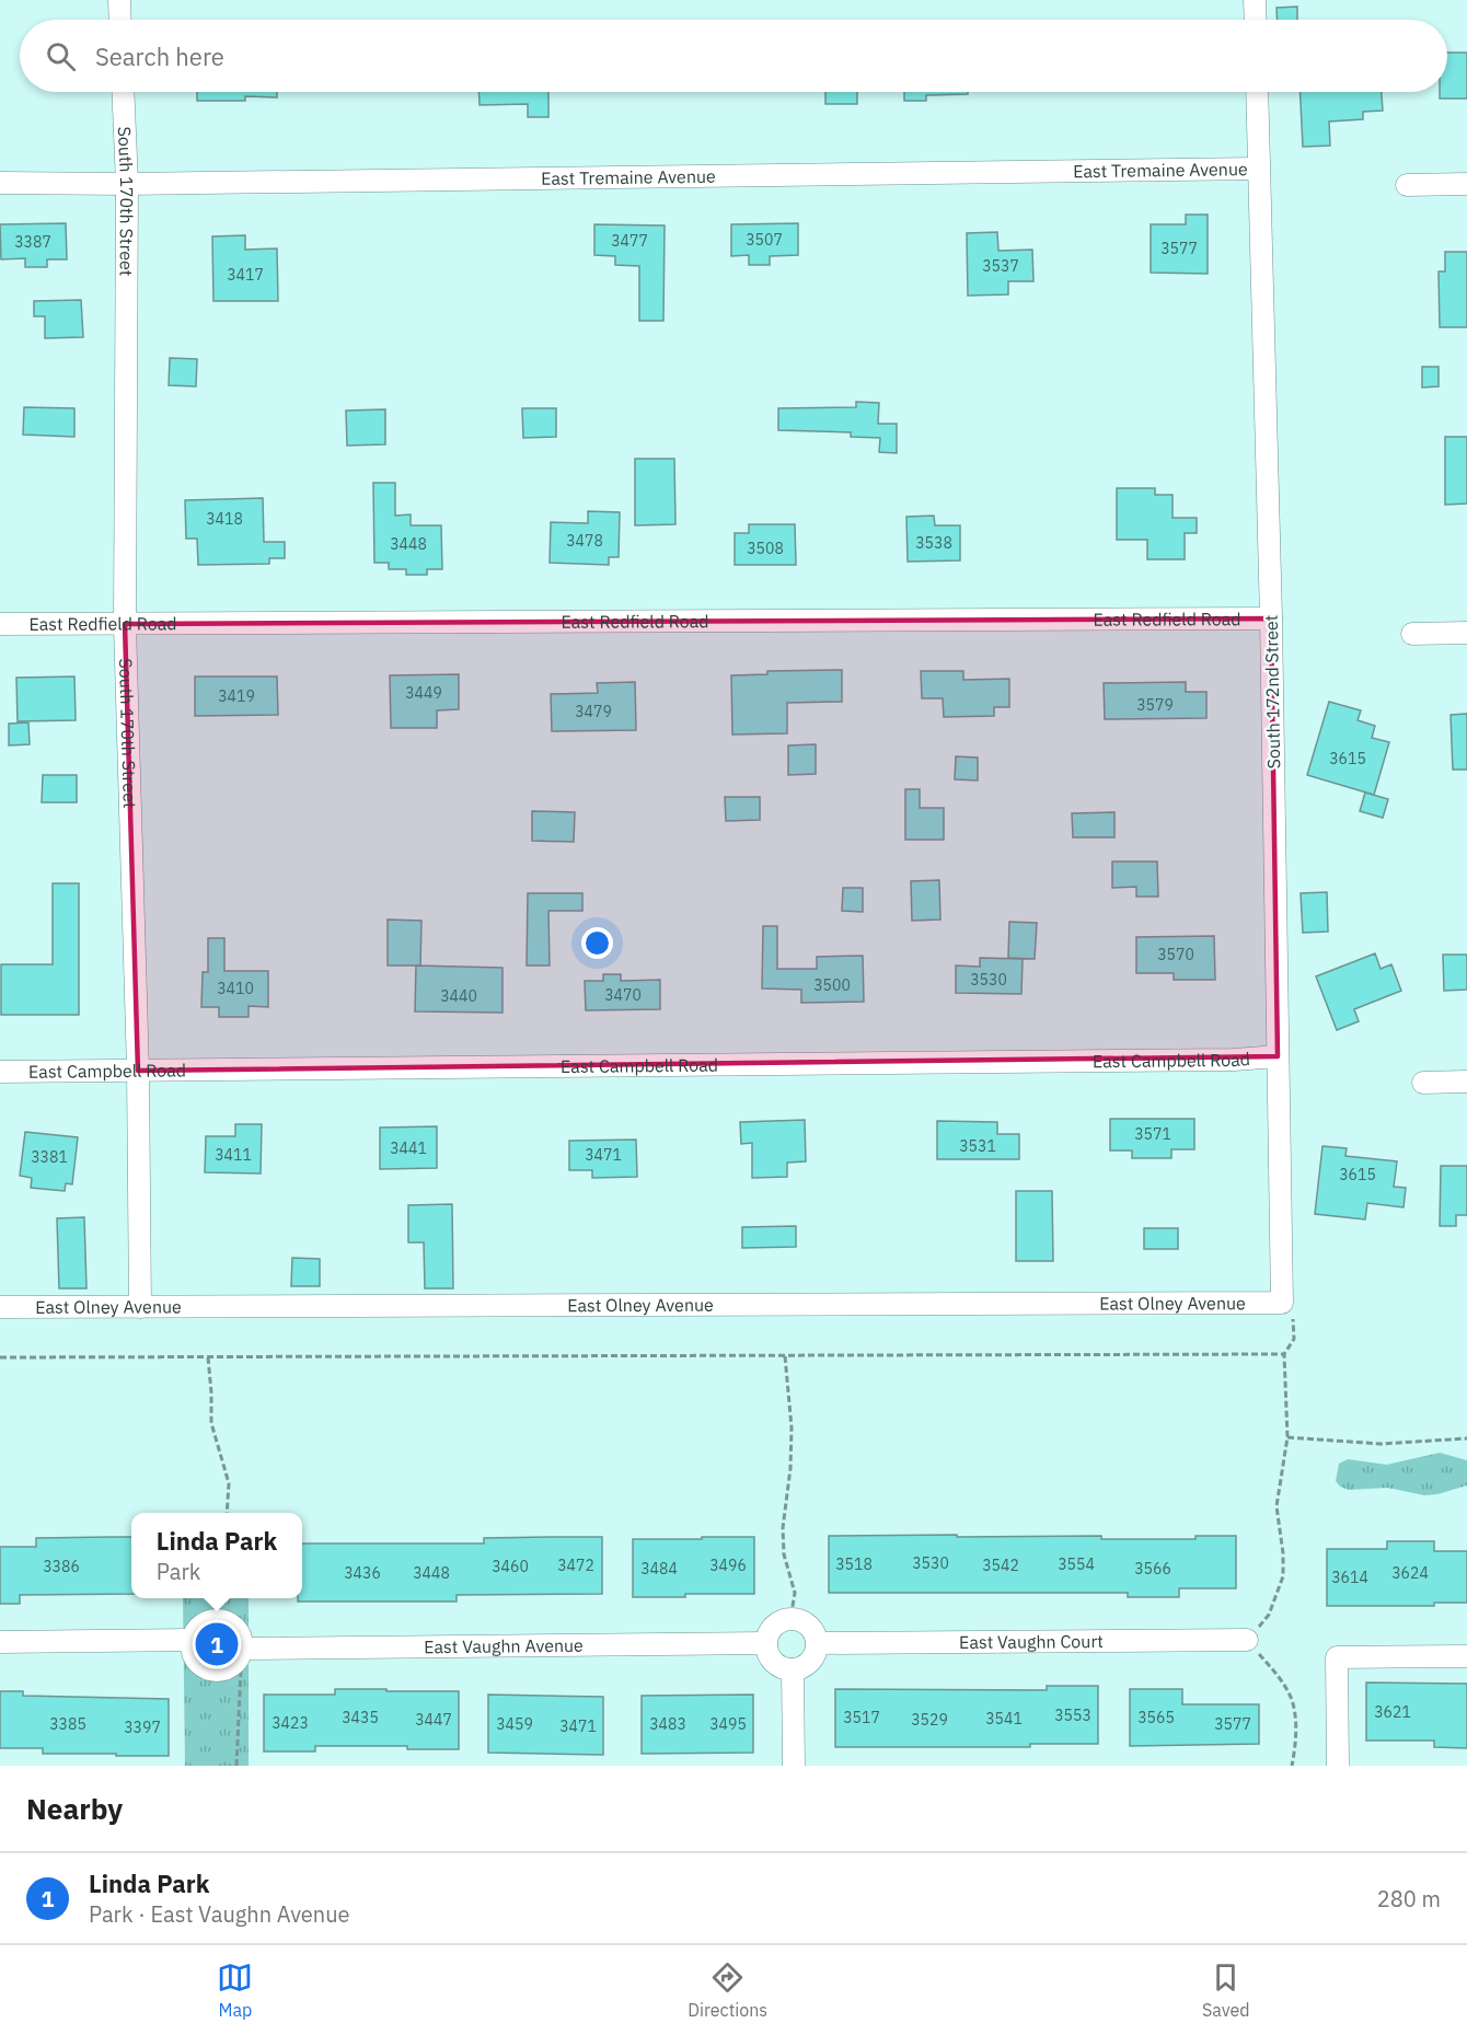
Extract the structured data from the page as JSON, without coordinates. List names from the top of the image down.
{
  "streets": {
    "street": [
      "East Tremaine Avenue",
      "South 170th Street",
      "East Redfield Road",
      "South 172nd Street",
      "East Campbell Road",
      "East Olney Avenue",
      "East Vaughn Court",
      "East Vaughn Avenue"
    ]
  },
  "crossings": [
    ["East Tremaine Avenue", "South 170th Street"],
    ["East Tremaine Avenue", "South 172nd Street"],
    ["South 170th Street", "East Redfield Road"],
    ["South 170th Street", "East Campbell Road"],
    ["South 170th Street", "East Olney Avenue"],
    ["East Redfield Road", "South 172nd Street"],
    ["South 172nd Street", "East Campbell Road"],
    ["South 172nd Street", "East Olney Avenue"],
    ["East Vaughn Court", "East Vaughn Avenue"]
  ],
  "house_numbers": [
    "3507",
    "3477",
    "3387",
    "3577",
    "3537",
    "3417",
    "3418",
    "3478",
    "3538",
    "3448",
    "3508",
    "3449",
    "3419",
    "3579",
    "3479",
    "3615",
    "3570",
    "3530",
    "3500",
    "3410",
    "3470",
    "3440",
    "3571",
    "3531",
    "3441",
    "3411",
    "3471",
    "3381",
    "3615",
    "3530",
    "3518",
    "3554",
    "3472",
    "3496",
    "3542",
    "3386",
    "3460",
    "3484",
    "3566",
    "3436",
    "3448",
    "3624",
    "3614",
    "3621",
    "3553",
    "3435",
    "3517",
    "3565",
    "3541",
    "3447",
    "3529",
    "3423",
    "3385",
    "3459",
    "3483",
    "3495",
    "3577",
    "3471",
    "3397"
  ],
  "page": {
    "search": "Search here",
    "popup": ["Linda Park", "Park"],
    "pins": "1",
    "heading": "Nearby",
    "list": [
      {
        "mark": "1",
        "name": "Linda Park",
        "note": "Park · East Vaughn Avenue",
        "value": "280 m"
      }
    ],
    "nav": ["Map", "Directions", "Saved"]
  }
}
